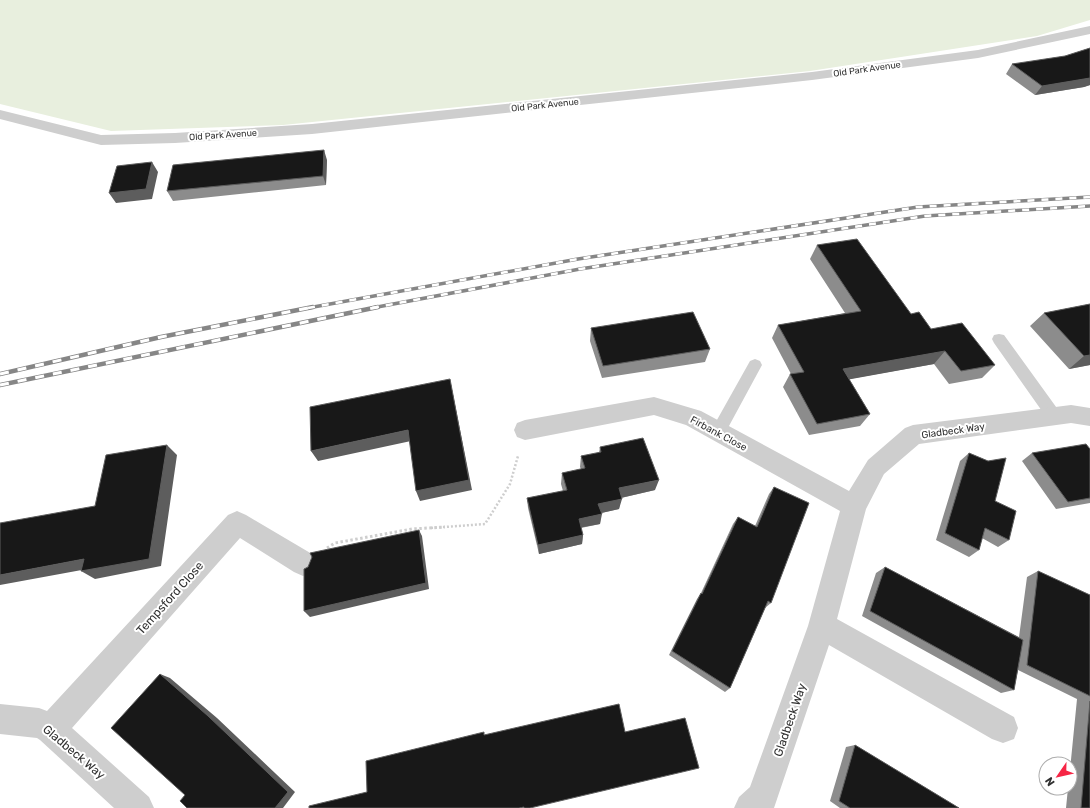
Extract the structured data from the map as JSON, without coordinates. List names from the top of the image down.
{
  "streets": {
    "street": [
      "Old Park Avenue",
      "Gladbeck Way",
      "Firbank Close",
      "Tempsford Close"
    ]
  },
  "crossings": [
    ["Gladbeck Way", "Firbank Close"],
    ["Gladbeck Way", "Tempsford Close"]
  ],
  "north": "bottom left"
}
